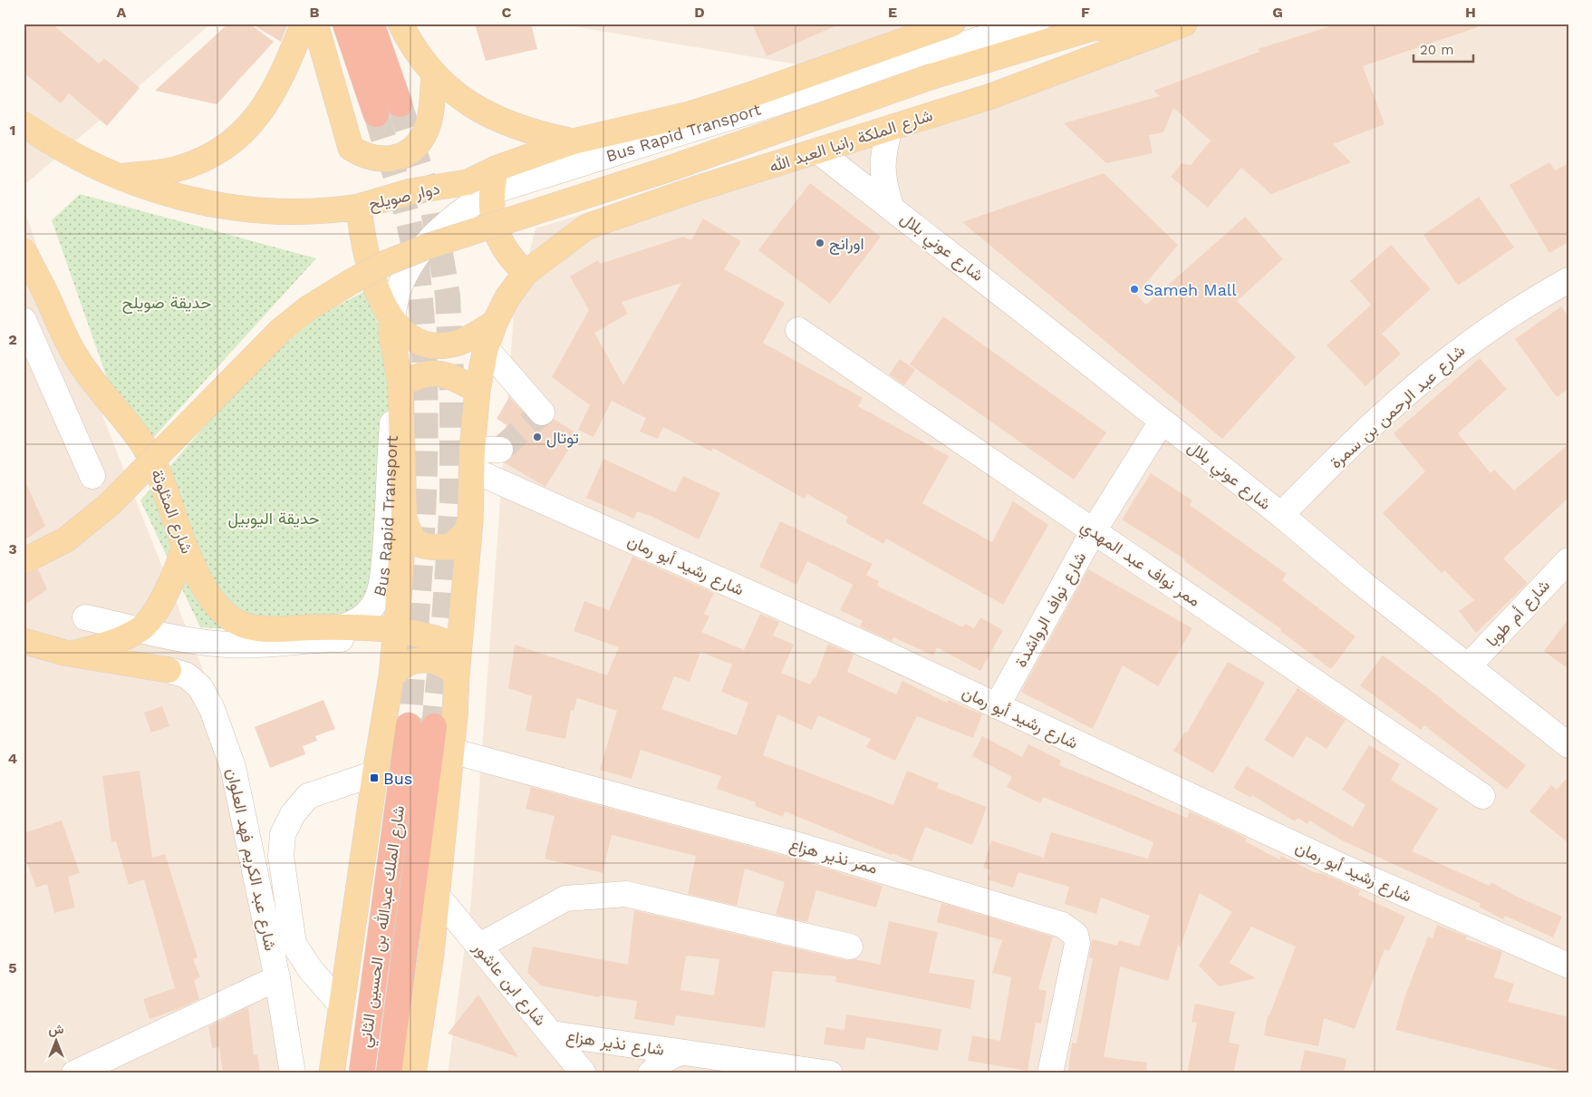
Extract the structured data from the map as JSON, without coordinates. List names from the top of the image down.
{
  "streets": {
    "highway": ["شارع الملك عبدالله بن الحسين الثاني"],
    "main road": ["شارع الملكة رانيا العبد الله", "دوار صويلح", "شارع المثلوثة"],
    "street": [
      "Bus Rapid Transport",
      "شارع عوني بلال",
      "شارع عبد الرحمن بن سمرة",
      "ممر نواف عبد المهدي",
      "شارع رشيد أبو رمان",
      "شارع نواف الرواشدة",
      "شارع أم طوبا",
      "ممر نذير هزاع",
      "شارع عبد الكريم فهد العلوان",
      "شارع ابن عاشور",
      "شارع نذير هزاع"
    ]
  },
  "crossings": [
    ["Bus Rapid Transport", "دوار صويلح"],
    ["Bus Rapid Transport", "شارع المثلوثة"],
    ["شارع الملكة رانيا العبد الله", "دوار صويلح"],
    ["شارع الملكة رانيا العبد الله", "شارع عوني بلال"],
    ["شارع الملكة رانيا العبد الله", "شارع المثلوثة"],
    ["شارع الملكة رانيا العبد الله", "شارع رشيد أبو رمان"],
    ["شارع الملكة رانيا العبد الله", "ممر نذير هزاع"],
    ["شارع الملكة رانيا العبد الله", "شارع ابن عاشور"],
    ["شارع عوني بلال", "شارع عبد الرحمن بن سمرة"],
    ["شارع عوني بلال", "شارع نواف الرواشدة"],
    ["شارع عوني بلال", "شارع أم طوبا"],
    ["ممر نواف عبد المهدي", "شارع نواف الرواشدة"],
    ["شارع رشيد أبو رمان", "شارع نواف الرواشدة"],
    ["شارع ابن عاشور", "شارع نذير هزاع"]
  ],
  "parks": ["حديقة صويلح", "حديقة اليوبيل"],
  "places": {
    "other": ["اورانج", "Sameh Mall", "توتال"],
    "transit": ["Bus"]
  },
  "scale_bar": "20 m",
  "north": "top",
  "grid": {
    "columns": [
      "A",
      "B",
      "C",
      "D",
      "E",
      "F",
      "G",
      "H"
    ],
    "rows": [
      "1",
      "2",
      "3",
      "4",
      "5"
    ]
  }
}
